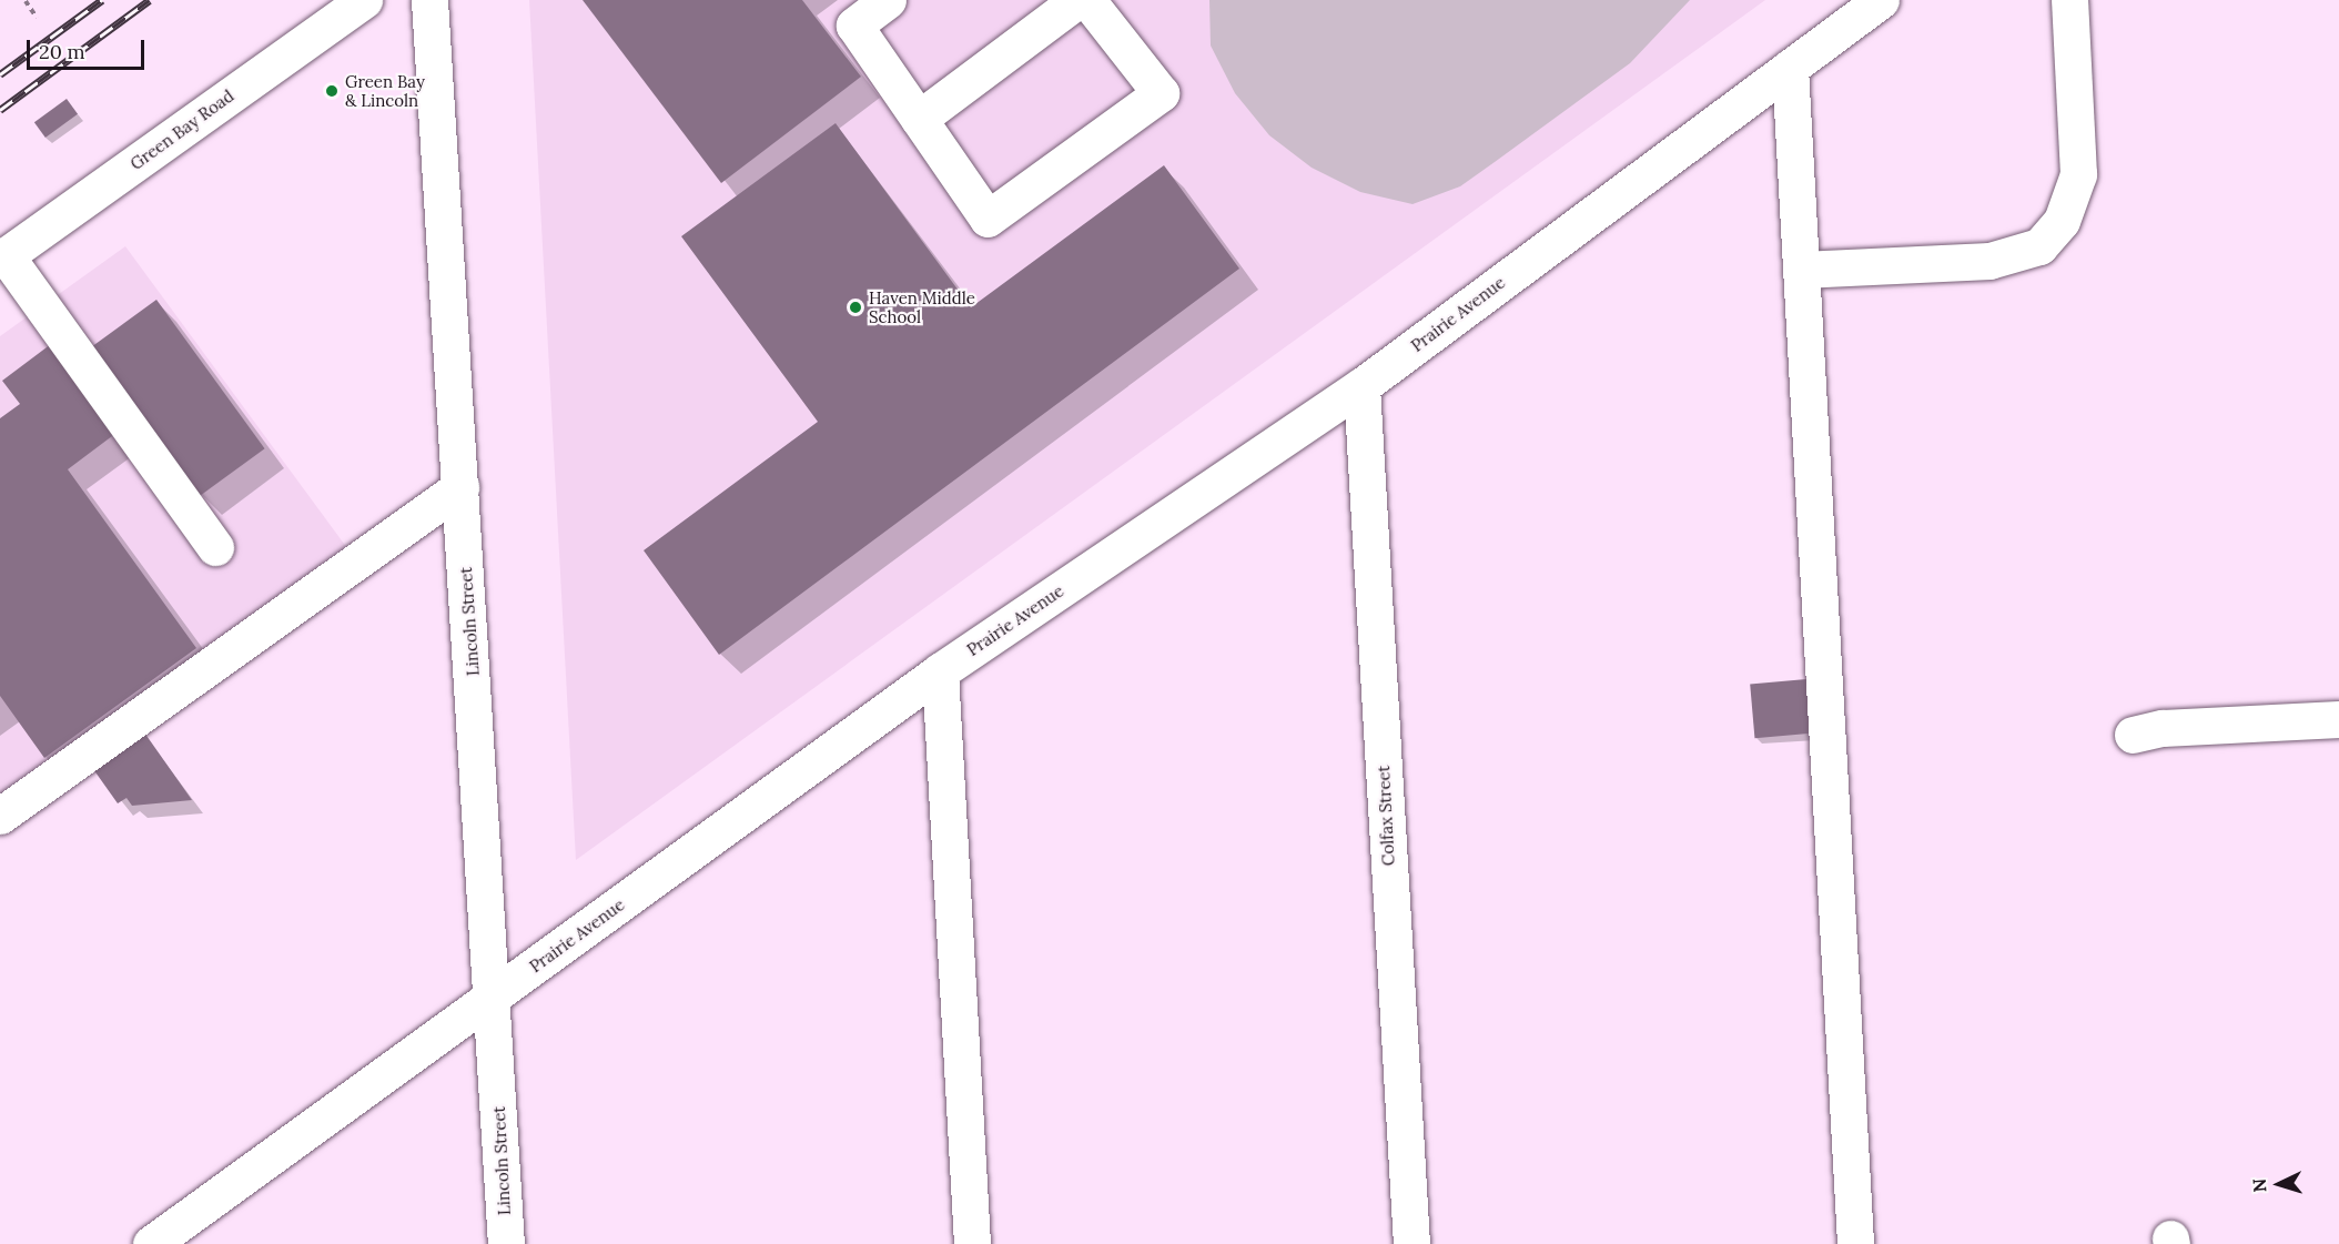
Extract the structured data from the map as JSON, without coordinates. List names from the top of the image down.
{
  "streets": {
    "street": [
      "Green Bay Road",
      "Prairie Avenue",
      "Lincoln Street",
      "Colfax Street"
    ]
  },
  "crossings": [
    ["Prairie Avenue", "Lincoln Street"],
    ["Prairie Avenue", "Colfax Street"]
  ],
  "places": ["Green Bay & Lincoln", "Haven Middle School"],
  "scale_bar": "20 m",
  "north": "left"
}
